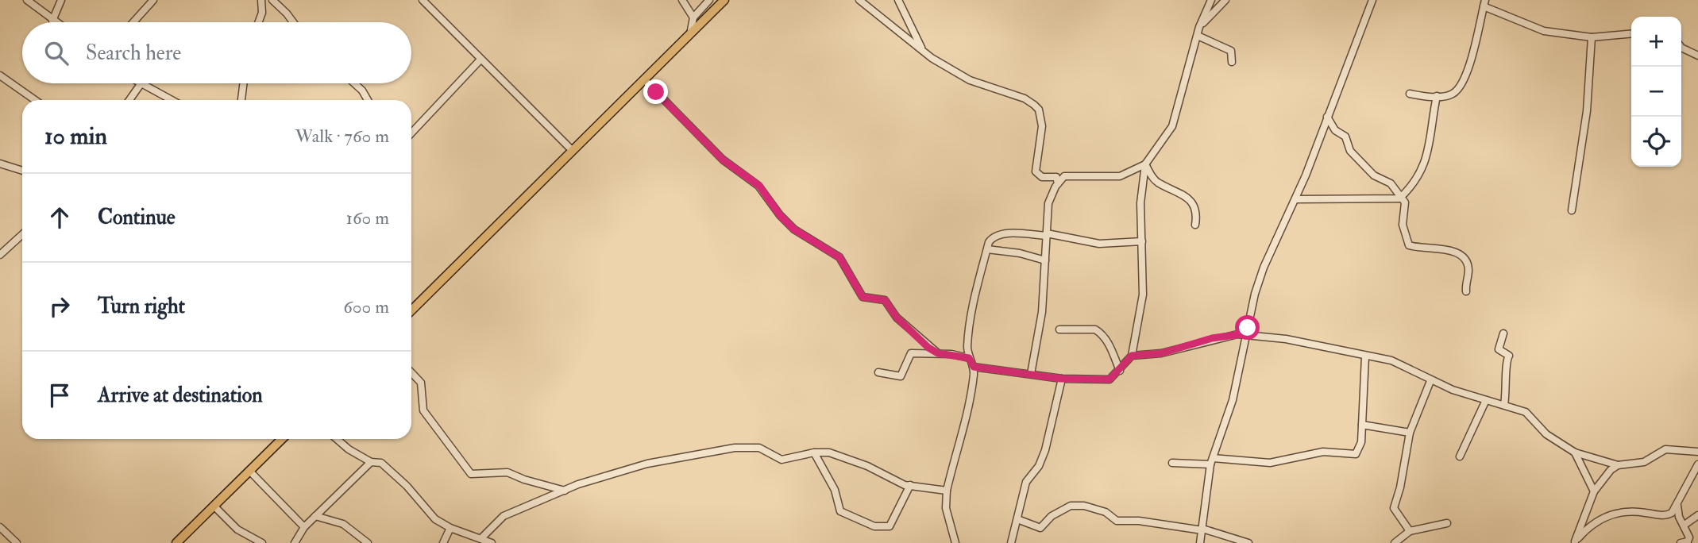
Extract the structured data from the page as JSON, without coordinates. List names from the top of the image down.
{
  "page": {
    "map_buttons": ["+", "−"],
    "search": "Search here",
    "heading": ["10 min", "Walk · 760 m"],
    "list": [
      ["Continue", "160 m"],
      ["Turn right", "600 m"],
      "Arrive at destination"
    ]
  }
}
